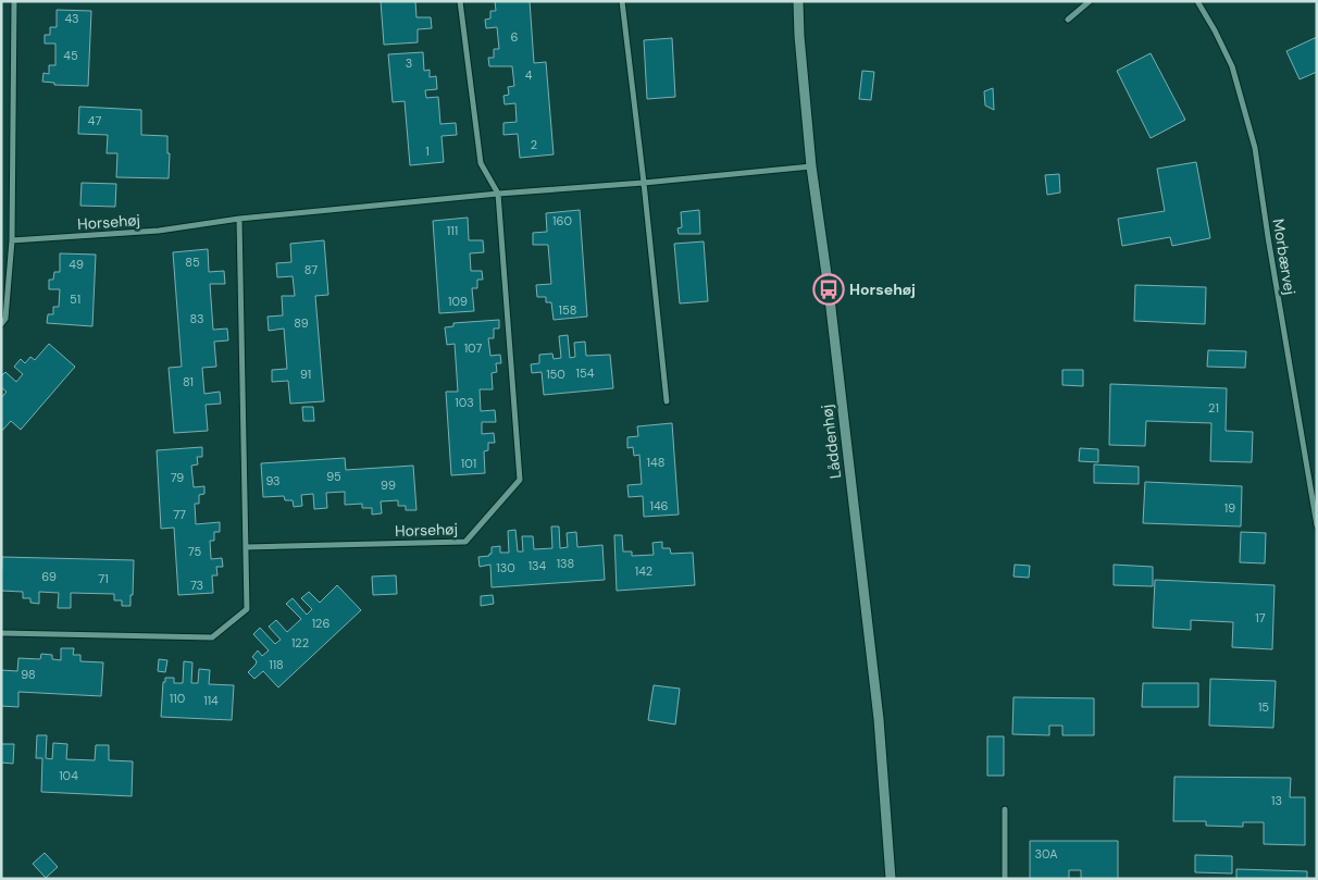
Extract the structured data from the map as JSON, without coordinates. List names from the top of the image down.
{
  "streets": {
    "street": ["Horsehøj", "Morbærvej", "Låddenhøj"]
  },
  "crossings": [
    ["Horsehøj", "Låddenhøj"]
  ],
  "places": {
    "bus stop": ["Horsehøj"]
  },
  "house_numbers": [
    "43",
    "6",
    "45",
    "3",
    "4",
    "47",
    "2",
    "1",
    "160",
    "111",
    "85",
    "49",
    "87",
    "51",
    "109",
    "158",
    "83",
    "89",
    "107",
    "154",
    "91",
    "150",
    "81",
    "103",
    "21",
    "148",
    "101",
    "95",
    "79",
    "93",
    "99",
    "146",
    "19",
    "77",
    "75",
    "138",
    "134",
    "130",
    "142",
    "69",
    "71",
    "73",
    "17",
    "126",
    "122",
    "118",
    "98",
    "110",
    "114",
    "15",
    "104",
    "13",
    "30A"
  ]
}
